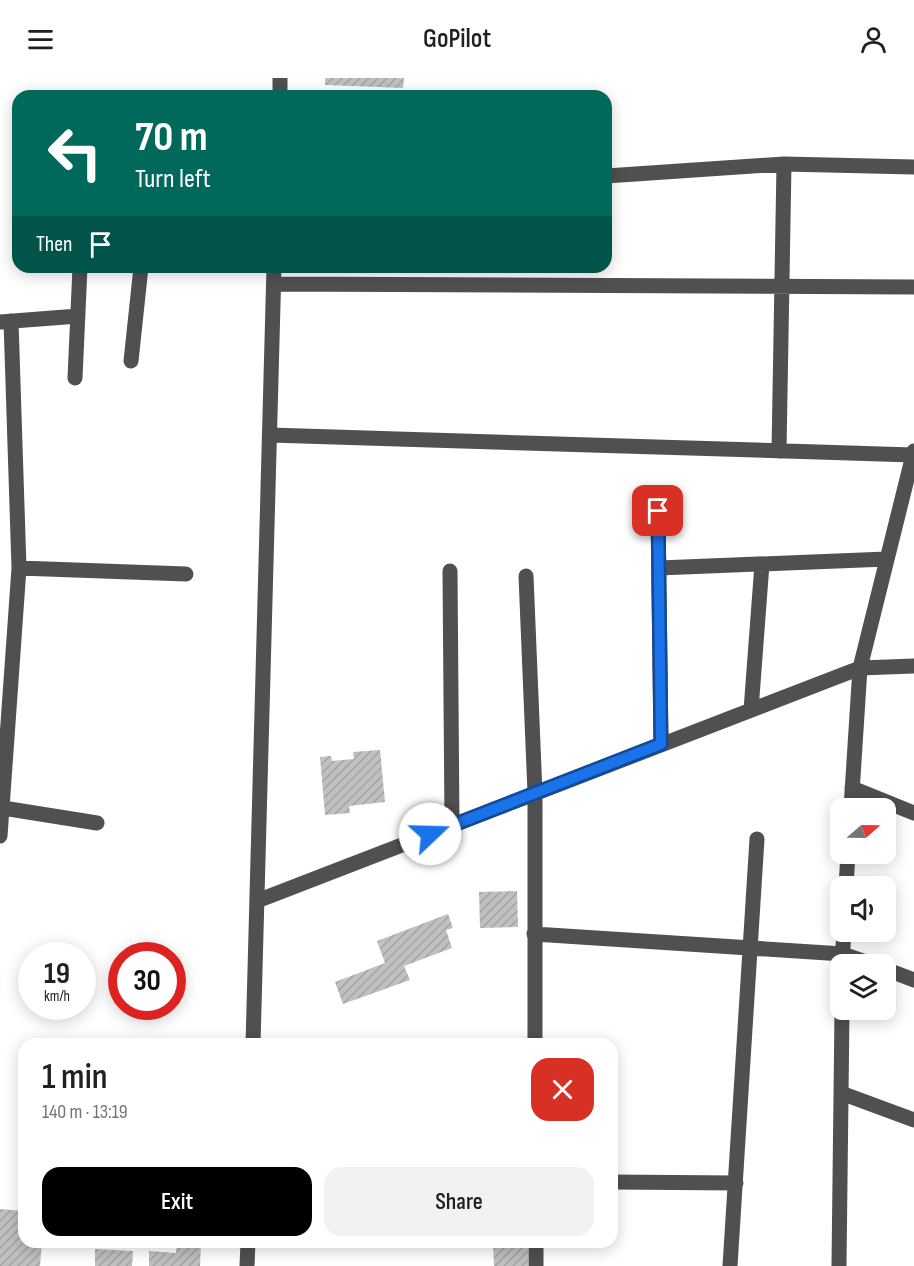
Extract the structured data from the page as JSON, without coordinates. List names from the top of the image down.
{
  "north": "right",
  "page": {
    "header": "GoPilot",
    "turn": ["70 m", "Turn left"],
    "then": "Then",
    "speed": "19 km/h",
    "limit": "30",
    "heading": ["1 min", "140 m · 13:19"],
    "buttons": ["Exit", "Share"]
  }
}
